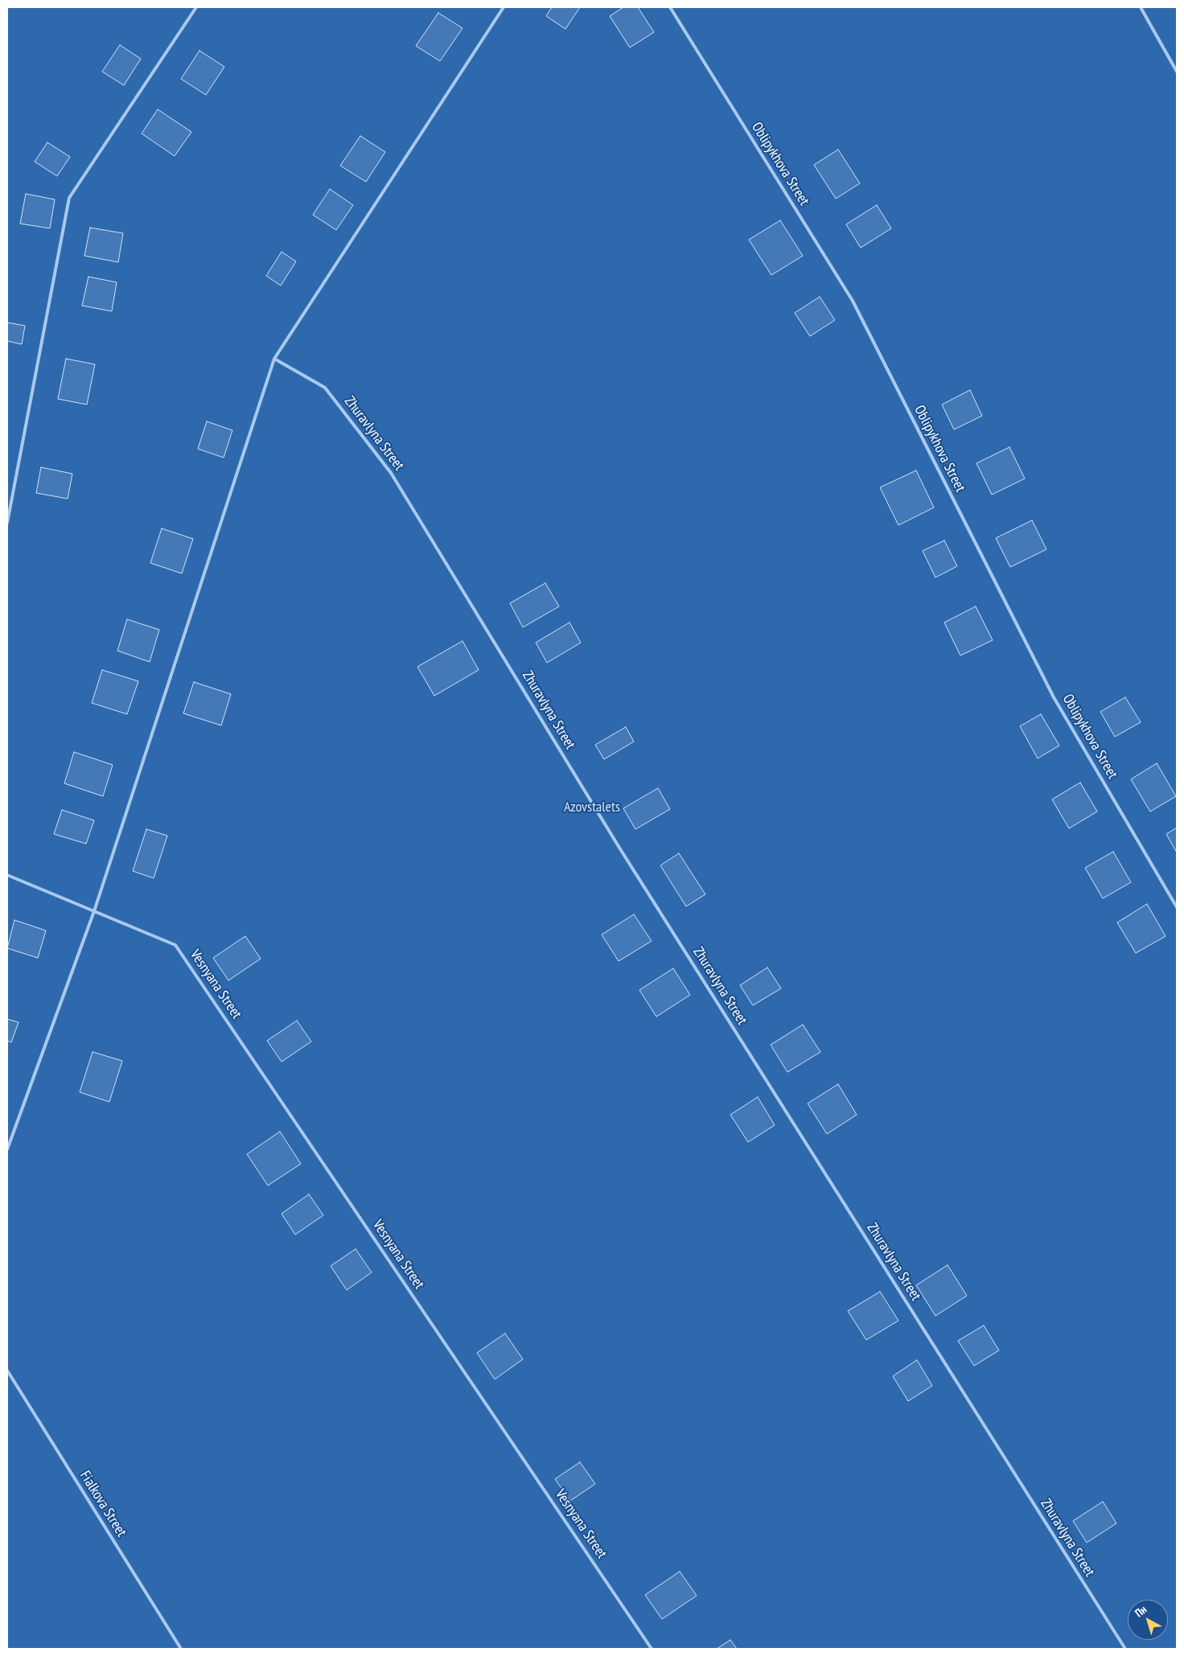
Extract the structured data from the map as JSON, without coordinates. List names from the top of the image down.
{
  "streets": {
    "lane": [
      "Oblipykhova Street",
      "Zhuravlyna Street",
      "Vesnyana Street",
      "Fialkova Street"
    ]
  },
  "parks": ["Azovstalets"],
  "north": "top left"
}
